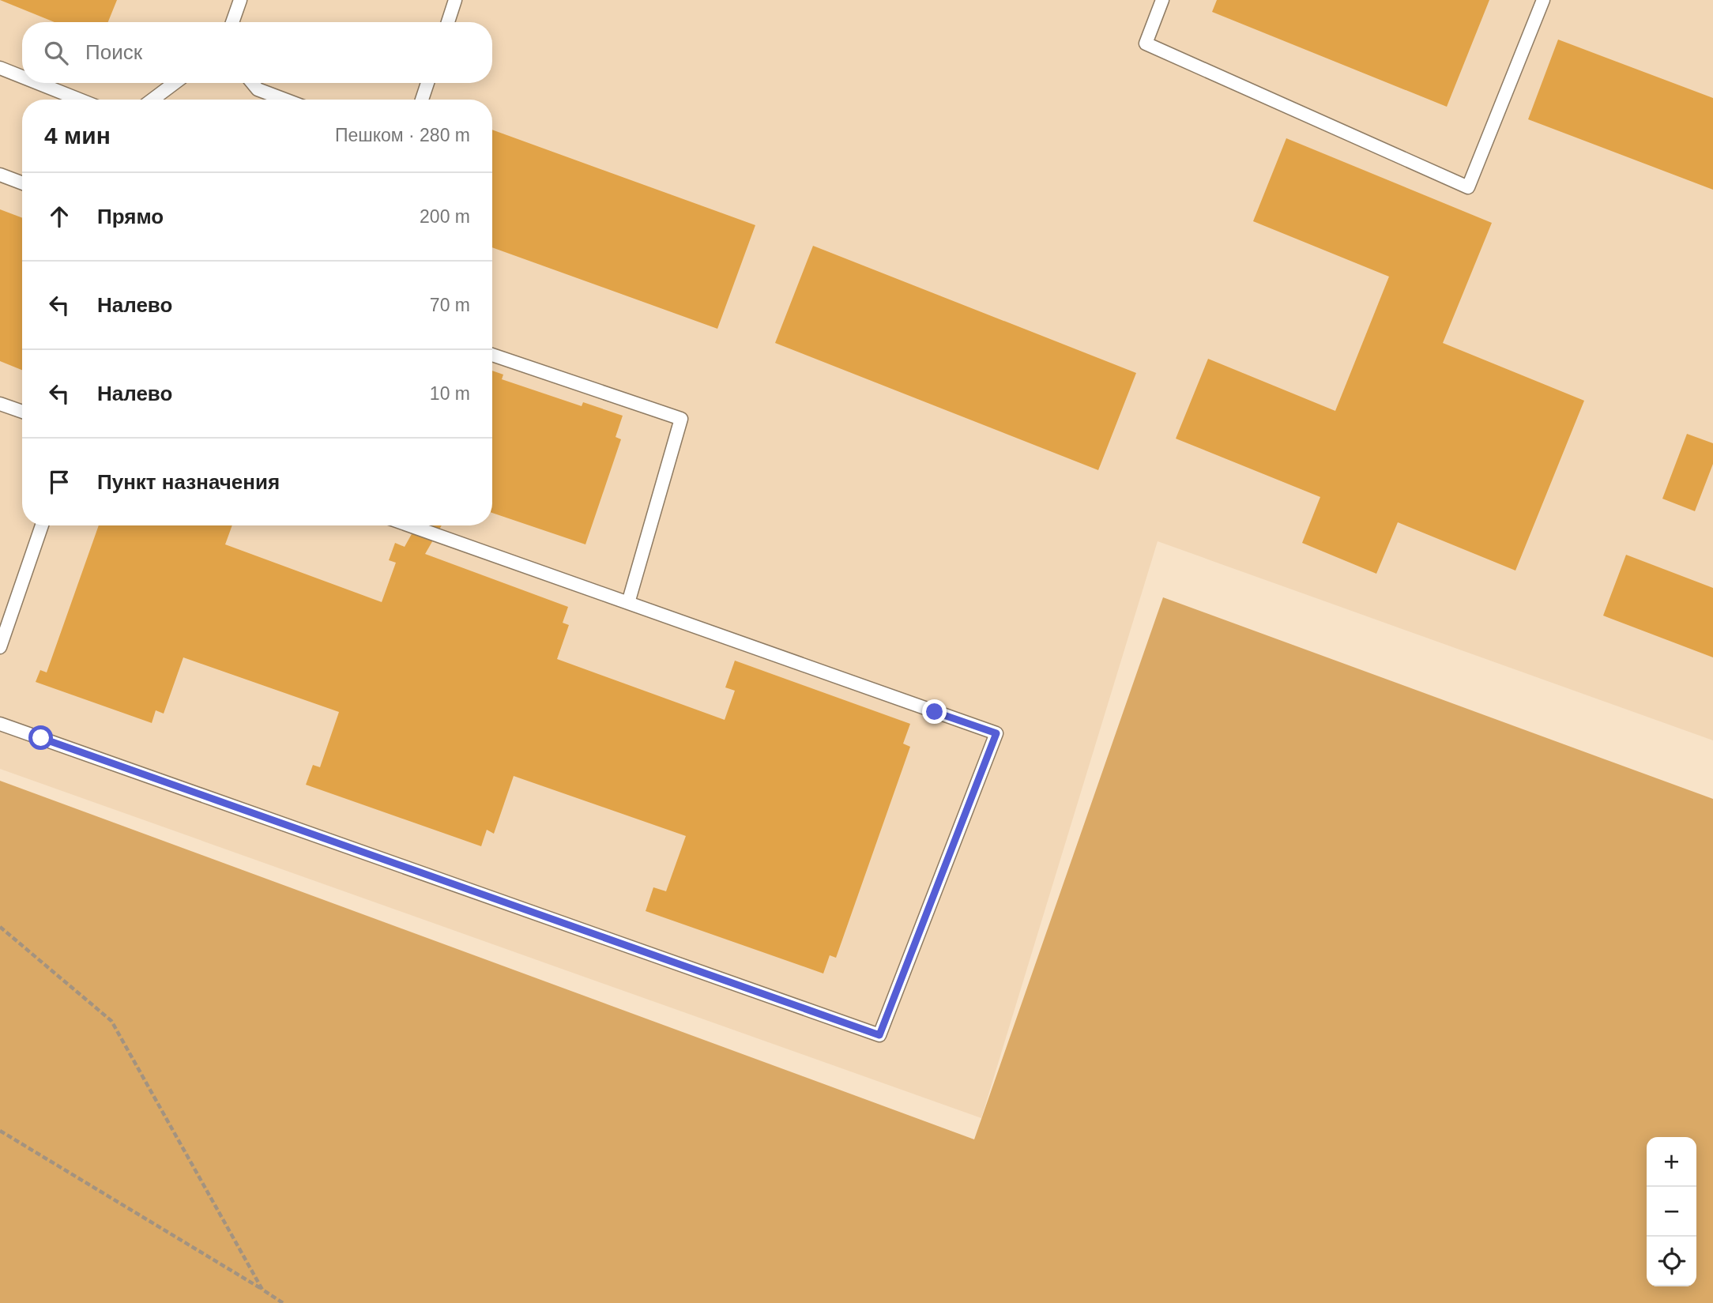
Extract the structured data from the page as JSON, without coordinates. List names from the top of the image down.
{
  "page": {
    "search": "Поиск",
    "heading": ["4 мин", "Пешком · 280 m"],
    "list": [
      ["Прямо", "200 m"],
      ["Налево", "70 m"],
      ["Налево", "10 m"],
      "Пункт назначения"
    ],
    "map_buttons": ["+", "−"]
  }
}
